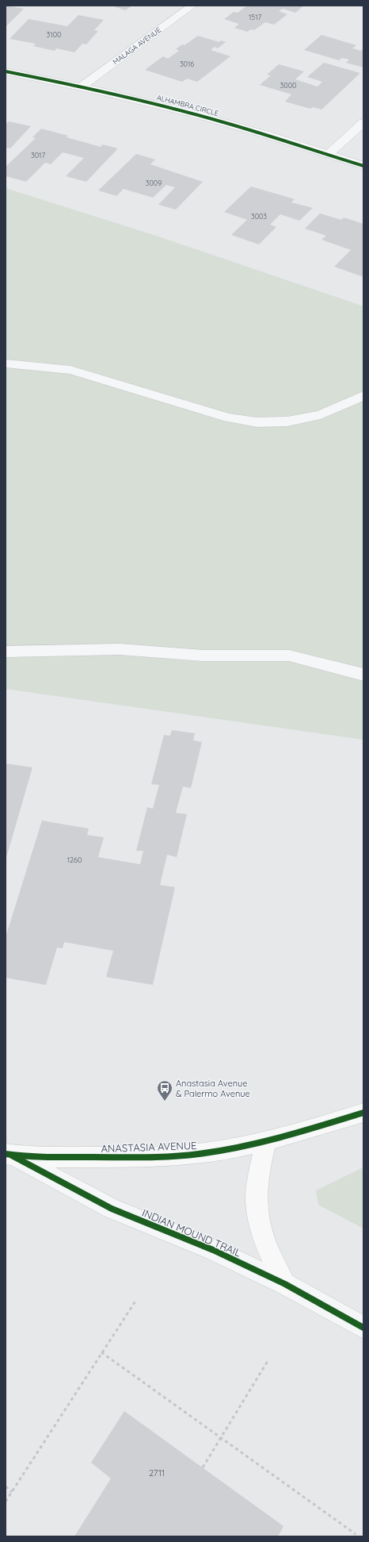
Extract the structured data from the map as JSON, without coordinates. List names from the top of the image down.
{
  "streets": {
    "street": [
      "MALAGA AVENUE",
      "ALHAMBRA CIRCLE",
      "ANASTASIA AVENUE",
      "INDIAN MOUND TRAIL"
    ]
  },
  "crossings": [
    ["MALAGA AVENUE", "ALHAMBRA CIRCLE"],
    ["ANASTASIA AVENUE", "INDIAN MOUND TRAIL"]
  ],
  "places": {
    "bus stop": ["Anastasia Avenue & Palermo Avenue"]
  },
  "house_numbers": [
    "1517",
    "3100",
    "3016",
    "3000",
    "3017",
    "3009",
    "3003",
    "1260",
    "2711"
  ]
}
